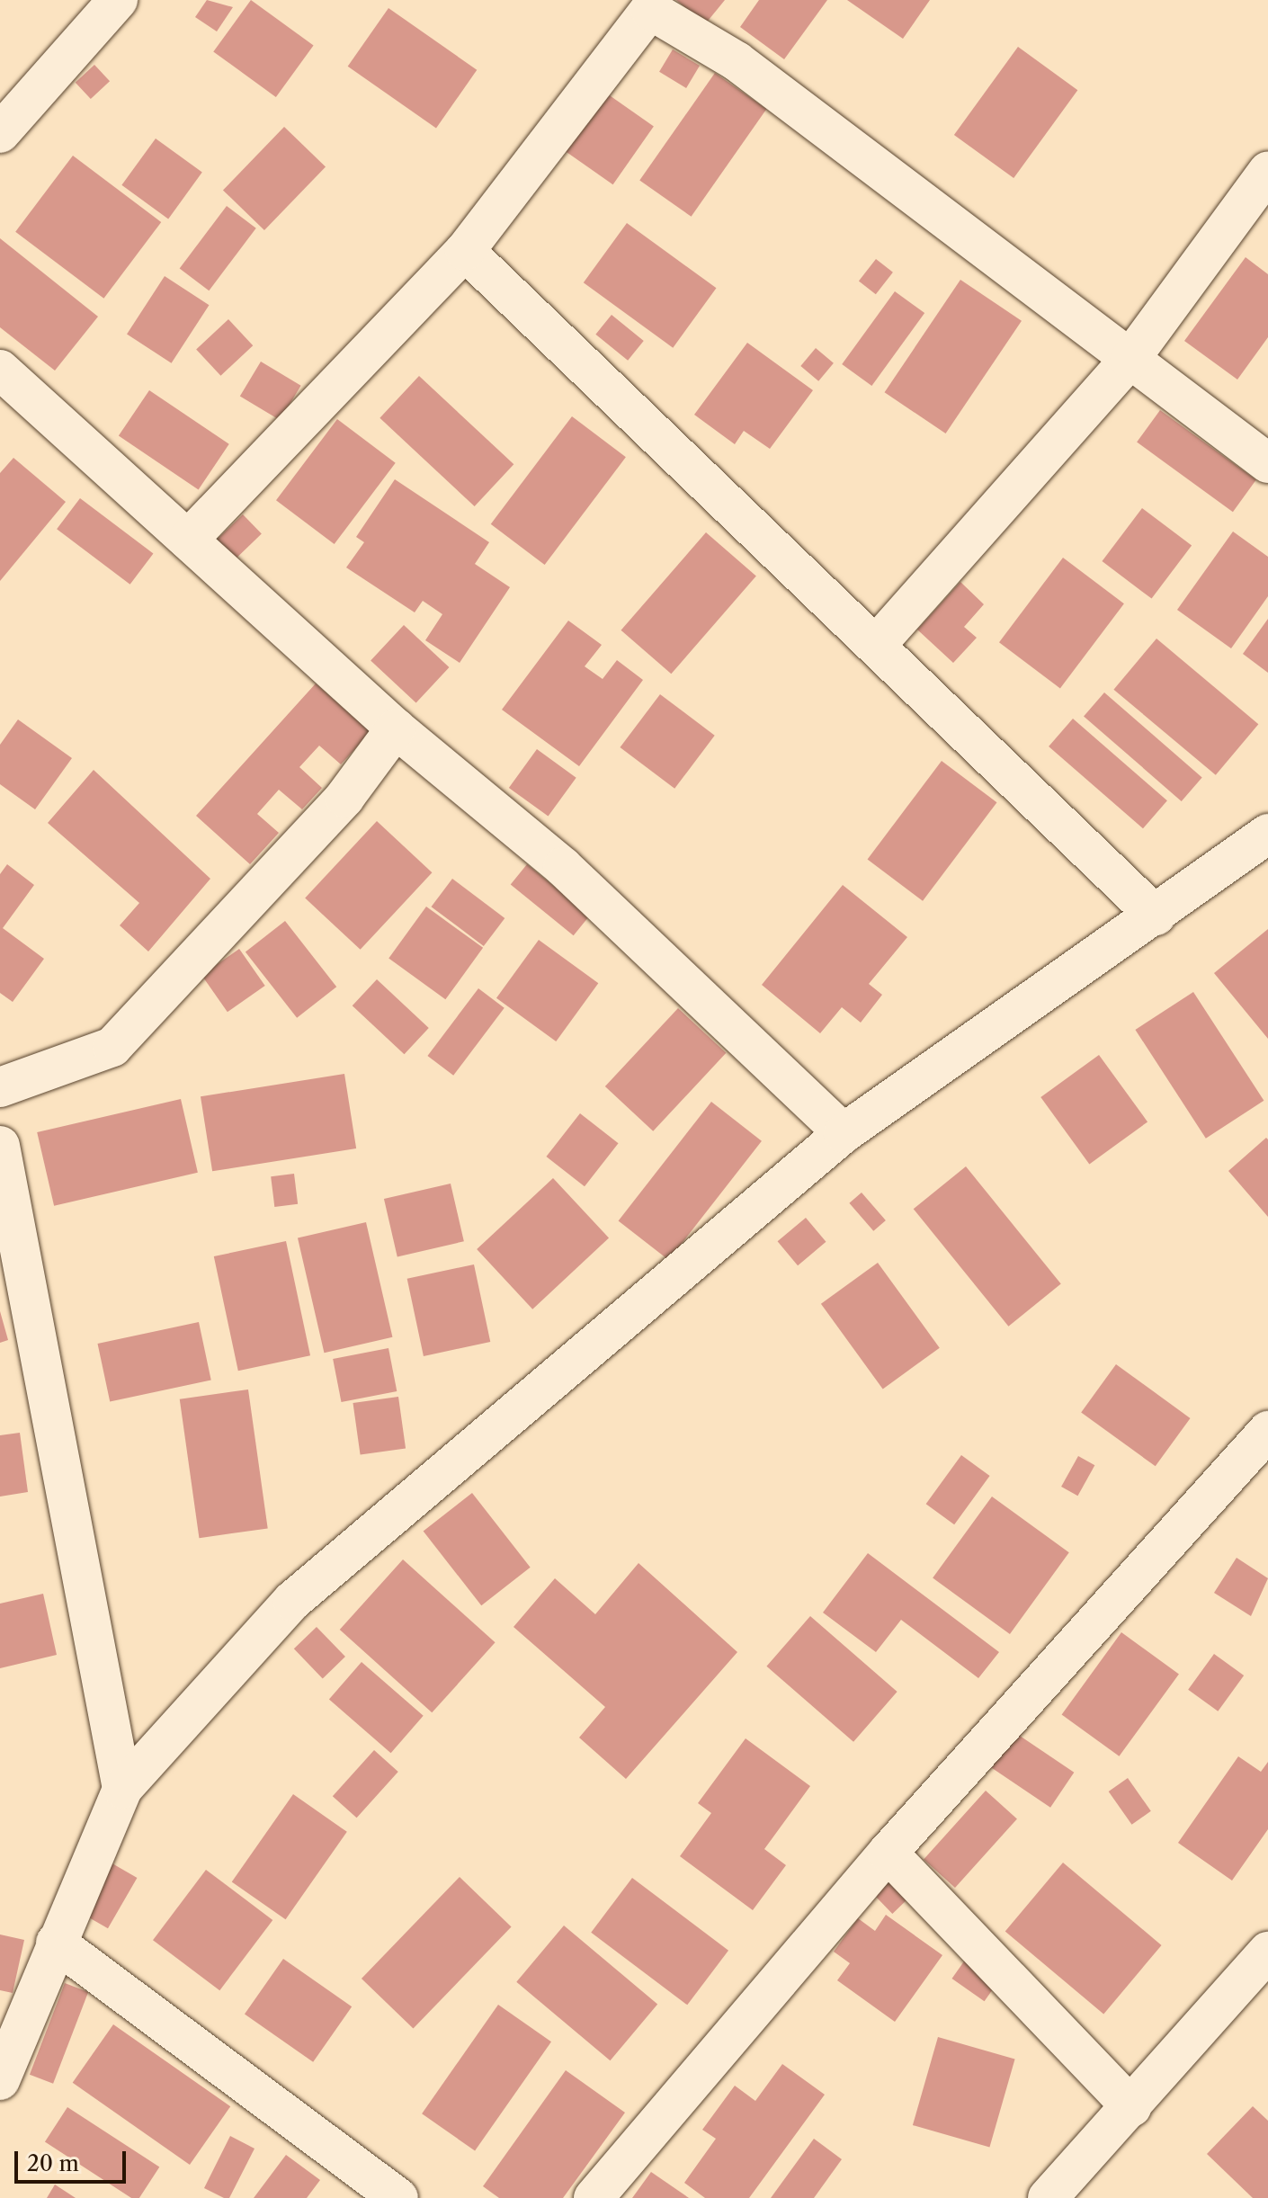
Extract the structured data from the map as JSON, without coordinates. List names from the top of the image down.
{
  "scale_bar": "20 m"
}
